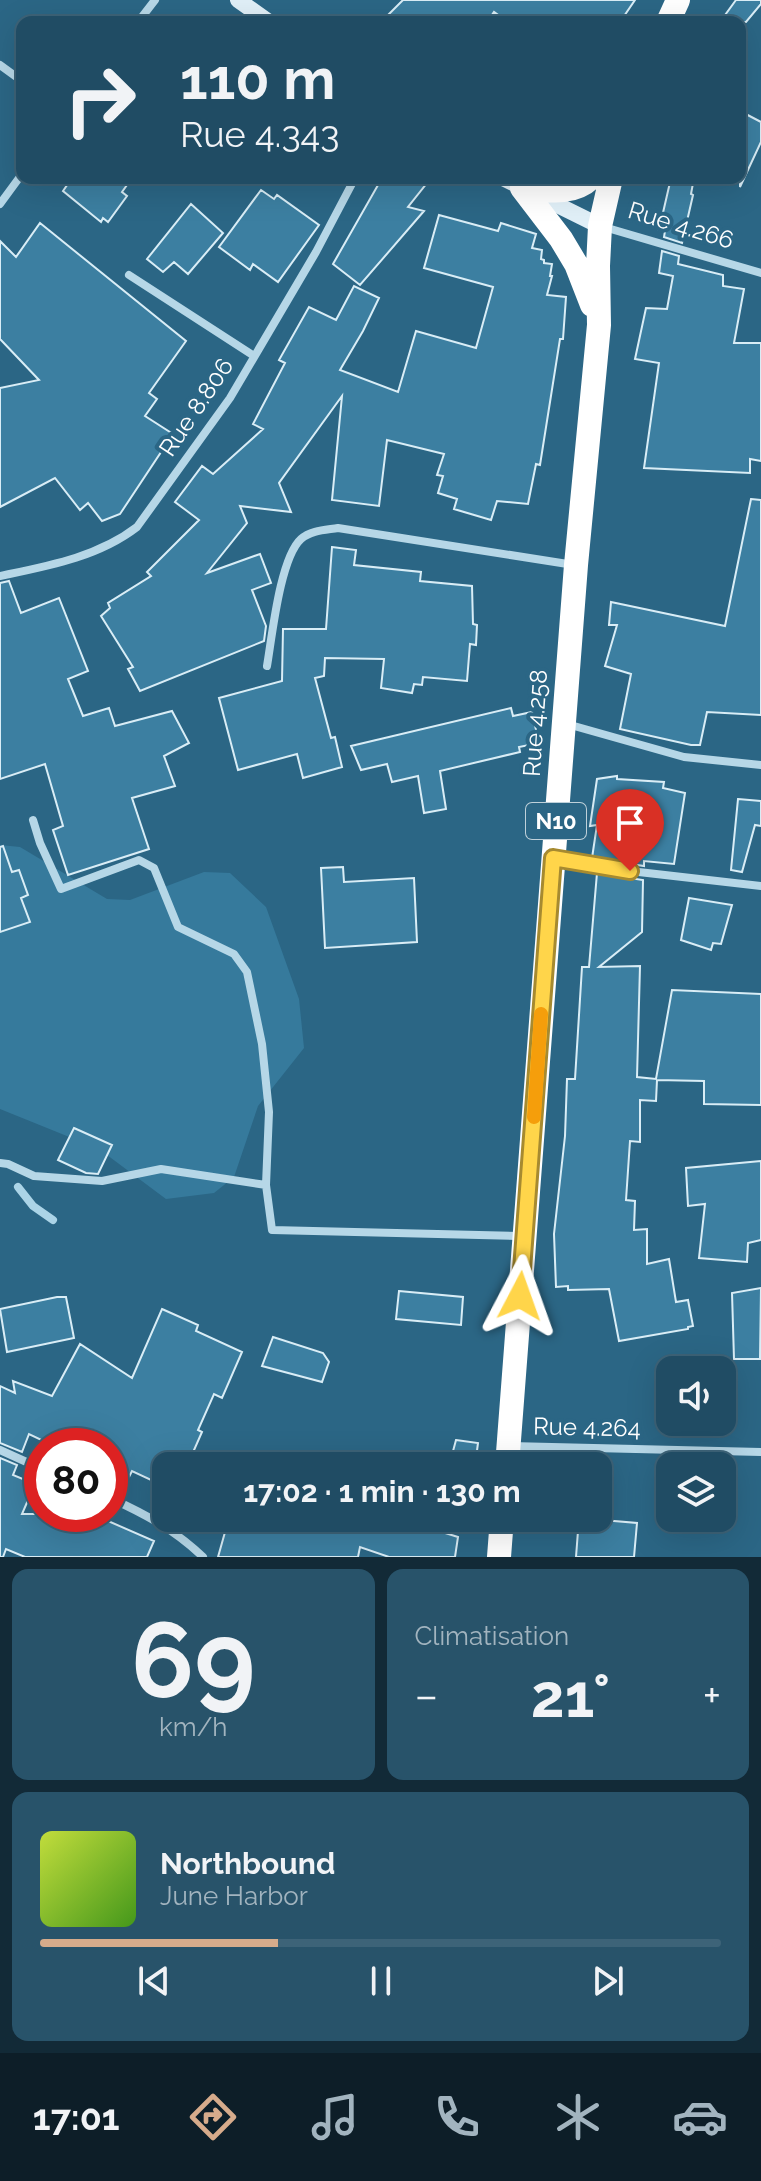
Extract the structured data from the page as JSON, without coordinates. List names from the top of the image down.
{
  "streets": {
    "highway": ["Rue 4.258", "N10"],
    "street": ["Rue 4.266", "Rue 8.806", "Rue 4.264"]
  },
  "crossings": [
    ["Rue 4.266", "Rue 4.258"]
  ],
  "page": {
    "turn": ["110 m", "Rue 4.343"],
    "limit": "80",
    "trip": "17:02 · 1 min · 130 m",
    "tile": [
      ["69", "km/h"],
      "Climatisation"
    ],
    "heat": ["−", "21°", "+"],
    "song": ["Northbound", "June Harbor"],
    "tabs": "17:01"
  }
}
